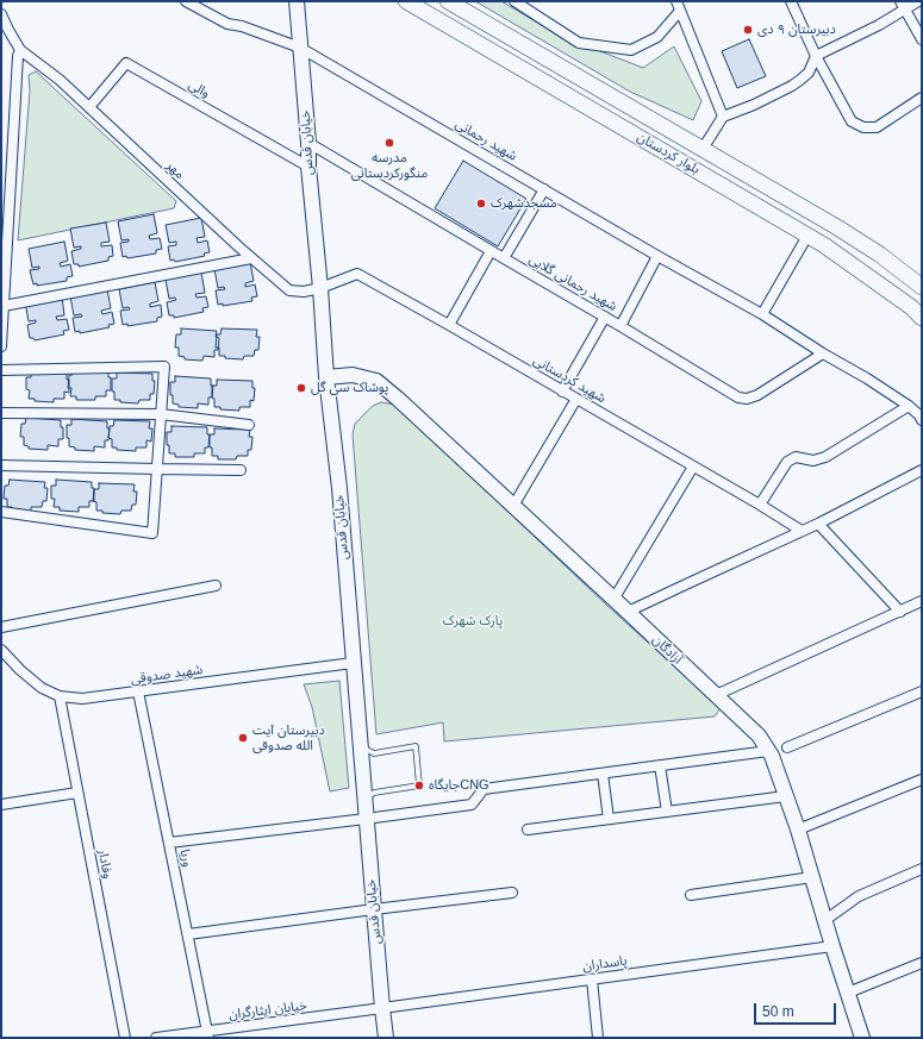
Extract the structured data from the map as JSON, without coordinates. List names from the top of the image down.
{
  "streets": {
    "main road": ["خیابان قدس", "بلوار کردستان", "آزادگان"],
    "street": [
      "والی",
      "شهید رحمانی",
      "مهر",
      "شهید رحمانی گلابی",
      "شهید کردستانی",
      "شهید صدوقی",
      "وریا",
      "وفادار",
      "پاسداران",
      "خیابان ایثارگران"
    ]
  },
  "crossings": [
    ["والی", "خیابان قدس"],
    ["والی", "مهر"],
    ["شهید رحمانی", "خیابان قدس"],
    ["شهید رحمانی", "شهید رحمانی گلابی"],
    ["خیابان قدس", "مهر"],
    ["خیابان قدس", "شهید رحمانی گلابی"],
    ["خیابان قدس", "شهید کردستانی"],
    ["خیابان قدس", "آزادگان"],
    ["خیابان قدس", "شهید صدوقی"],
    ["خیابان قدس", "پاسداران"],
    ["خیابان قدس", "خیابان ایثارگران"],
    ["مهر", "شهید کردستانی"],
    ["آزادگان", "پاسداران"],
    ["شهید صدوقی", "وریا"],
    ["شهید صدوقی", "وفادار"],
    ["وریا", "خیابان ایثارگران"],
    ["پاسداران", "خیابان ایثارگران"]
  ],
  "parks": ["پارک شهرک"],
  "places": [
    "دبیرستان ۹ دی",
    "مدرسه منگورکردستانی",
    "مسجدشهرک",
    "پوشاک سی گل",
    "دبیرستان آیت الله صدوقی",
    "جایگاهCNG"
  ],
  "scale_bar": "50 m"
}
